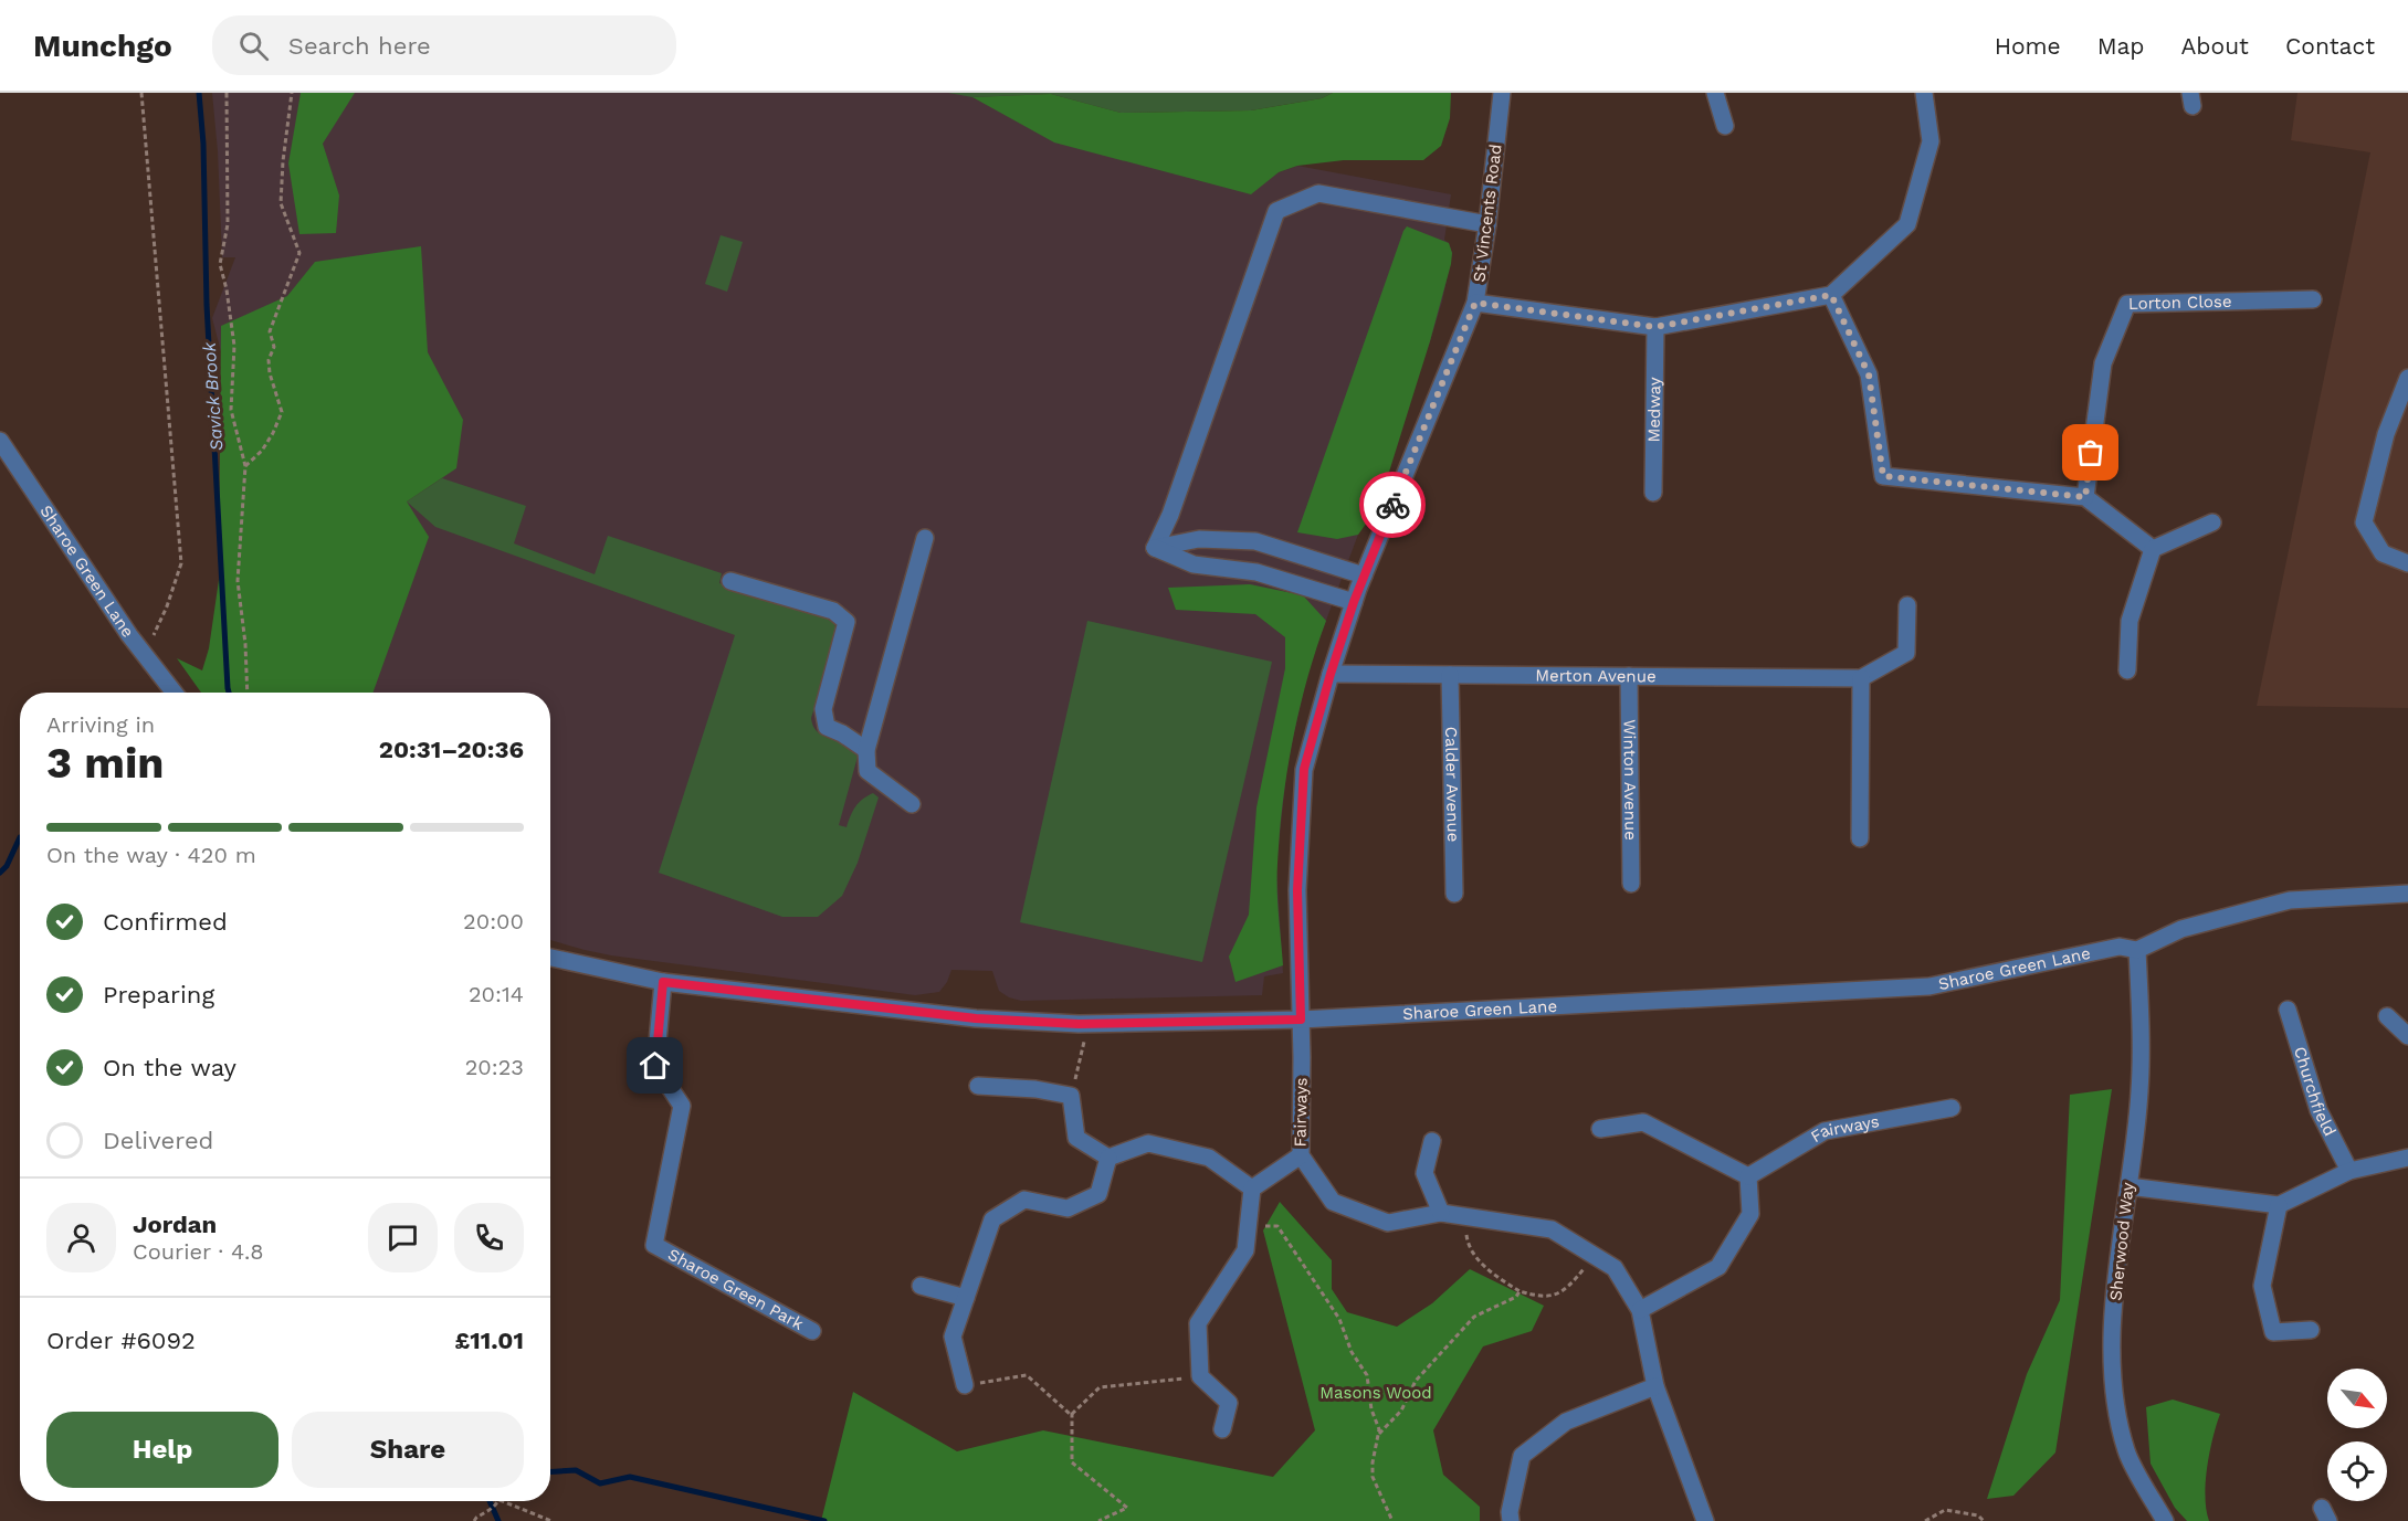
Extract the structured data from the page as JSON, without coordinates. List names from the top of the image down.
{
  "streets": {
    "street": [
      "St Vincents Road",
      "Lorton Close",
      "Medway",
      "Sharoe Green Lane",
      "Merton Avenue",
      "Winton Avenue",
      "Calder Avenue",
      "Churchfield",
      "Fairways",
      "Sherwood Way",
      "Sharoe Green Park"
    ]
  },
  "crossings": [
    ["St Vincents Road", "Sharoe Green Lane"],
    ["St Vincents Road", "Merton Avenue"],
    ["St Vincents Road", "Fairways"],
    ["Sharoe Green Lane", "Fairways"],
    ["Sharoe Green Lane", "Sherwood Way"],
    ["Sharoe Green Lane", "Sharoe Green Park"],
    ["Merton Avenue", "Winton Avenue"],
    ["Merton Avenue", "Calder Avenue"]
  ],
  "water": ["Savick Brook"],
  "parks": ["Masons Wood"],
  "north": "bottom right",
  "page": {
    "header": "Munchgo",
    "search": "Search here",
    "nav": [
      "Home",
      "Map",
      "About",
      "Contact"
    ],
    "heading": ["3 min", "Arriving in", "20:31–20:36"],
    "panel": [
      "Jordan",
      "Courier · 4.8",
      "Order #6092",
      "£11.01"
    ],
    "bar": "On the way · 420 m",
    "list": [
      ["Confirmed", "20:00"],
      ["Preparing", "20:14"],
      ["On the way", "20:23"],
      "Delivered"
    ],
    "buttons": ["Help", "Share"]
  }
}
